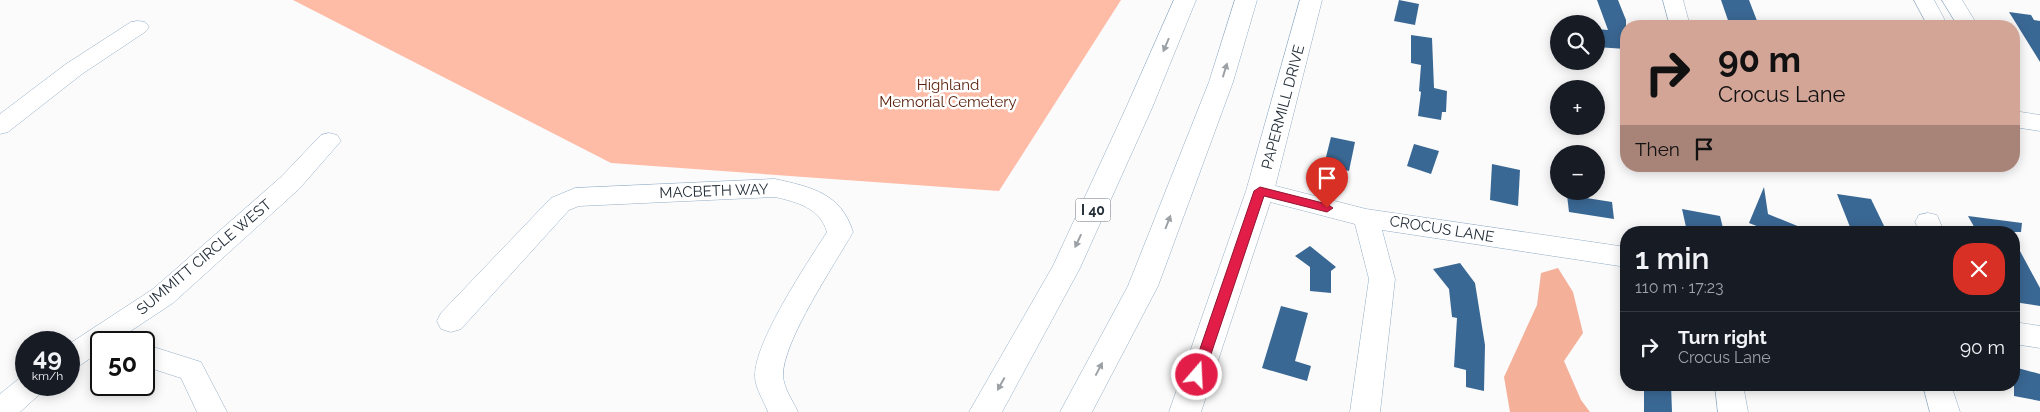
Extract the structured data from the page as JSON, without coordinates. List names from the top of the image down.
{
  "streets": {
    "main road": ["PAPERMILL DRIVE", "I 40"],
    "street": ["MACBETH WAY", "CROCUS LANE", "SUMMITT CIRCLE WEST"]
  },
  "crossings": [
    ["PAPERMILL DRIVE", "CROCUS LANE"]
  ],
  "parks": ["Highland Memorial Cemetery"],
  "page": {
    "map_buttons": ["+", "−"],
    "turn": ["90 m", "Crocus Lane"],
    "then": "Then",
    "heading": ["1 min", "110 m · 17:23"],
    "list": [
      {
        "name": "Turn right",
        "note": "Crocus Lane",
        "value": "90 m"
      }
    ],
    "speed": "49 km/h",
    "limit": "50"
  }
}
